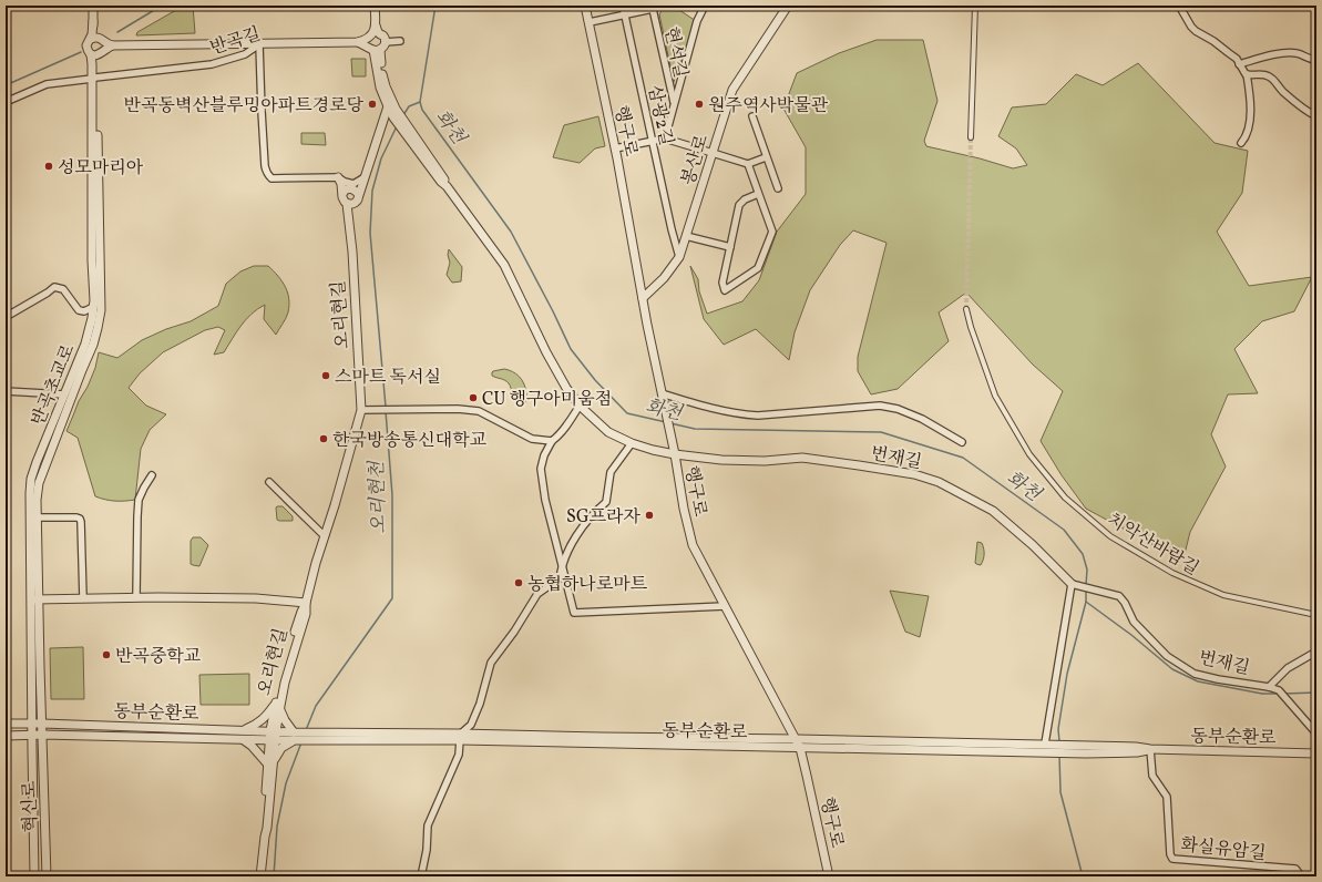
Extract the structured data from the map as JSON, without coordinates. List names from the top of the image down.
{
  "streets": {
    "street": [
      "반곡길",
      "현석길",
      "삼광2길",
      "행구로",
      "봉산로",
      "오리현길",
      "반곡초교로",
      "번재길",
      "치악산바람길",
      "동부순환로",
      "혁신로",
      "화실유암길"
    ]
  },
  "crossings": [
    ["반곡길", "반곡초교로"],
    ["삼광2길", "봉산로"],
    ["행구로", "봉산로"],
    ["행구로", "번재길"],
    ["행구로", "동부순환로"],
    ["오리현길", "동부순환로"],
    ["반곡초교로", "동부순환로"],
    ["반곡초교로", "혁신로"],
    ["동부순환로", "혁신로"],
    ["동부순환로", "화실유암길"]
  ],
  "water": ["화천", "오리현천"],
  "places": [
    "반곡동벽산블루밍아파트경로당",
    "원주역사박물관",
    "성모마리아",
    "스마트 독서실",
    "CU 행구아미움점",
    "한국방송통신대학교",
    "SG프라자",
    "농협하나로마트",
    "반곡중학교"
  ]
}
